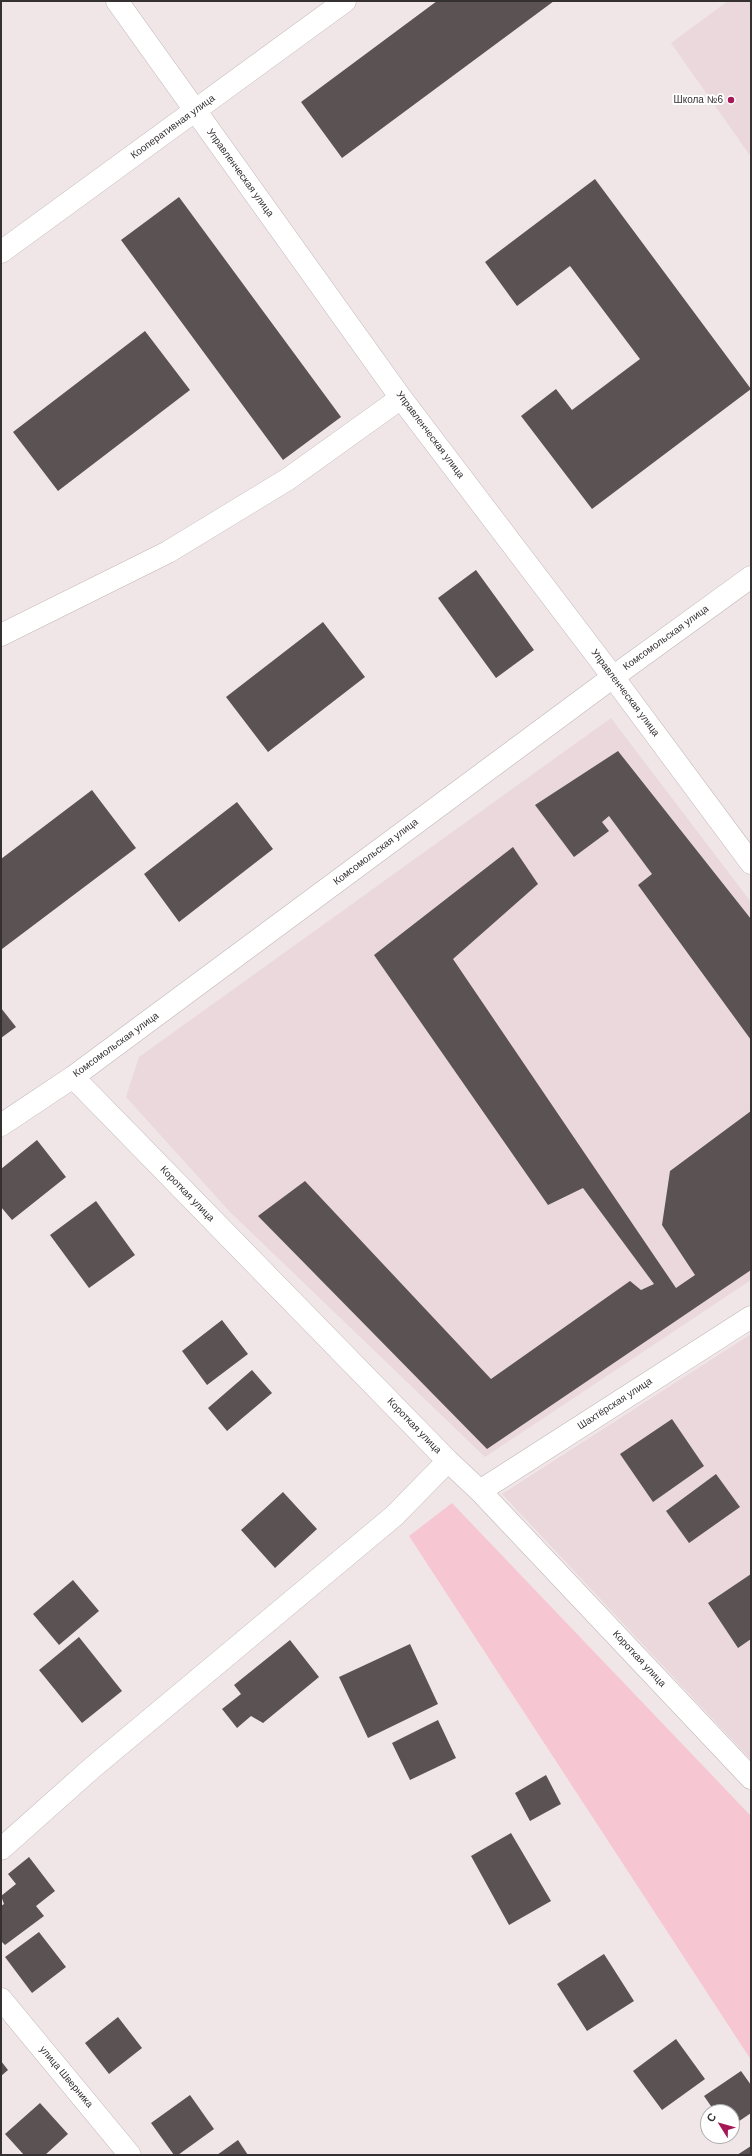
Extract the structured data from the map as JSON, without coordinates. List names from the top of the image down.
{
  "streets": {
    "street": [
      "Кооперативная улица",
      "Управленческая улица",
      "Комсомольская улица",
      "Короткая улица",
      "Шахтёрская улица",
      "улица Шверника"
    ]
  },
  "crossings": [
    ["Кооперативная улица", "Управленческая улица"],
    ["Управленческая улица", "Комсомольская улица"],
    ["Комсомольская улица", "Короткая улица"],
    ["Короткая улица", "Шахтёрская улица"]
  ],
  "places": ["Школа №6"],
  "north": "top left"
}
